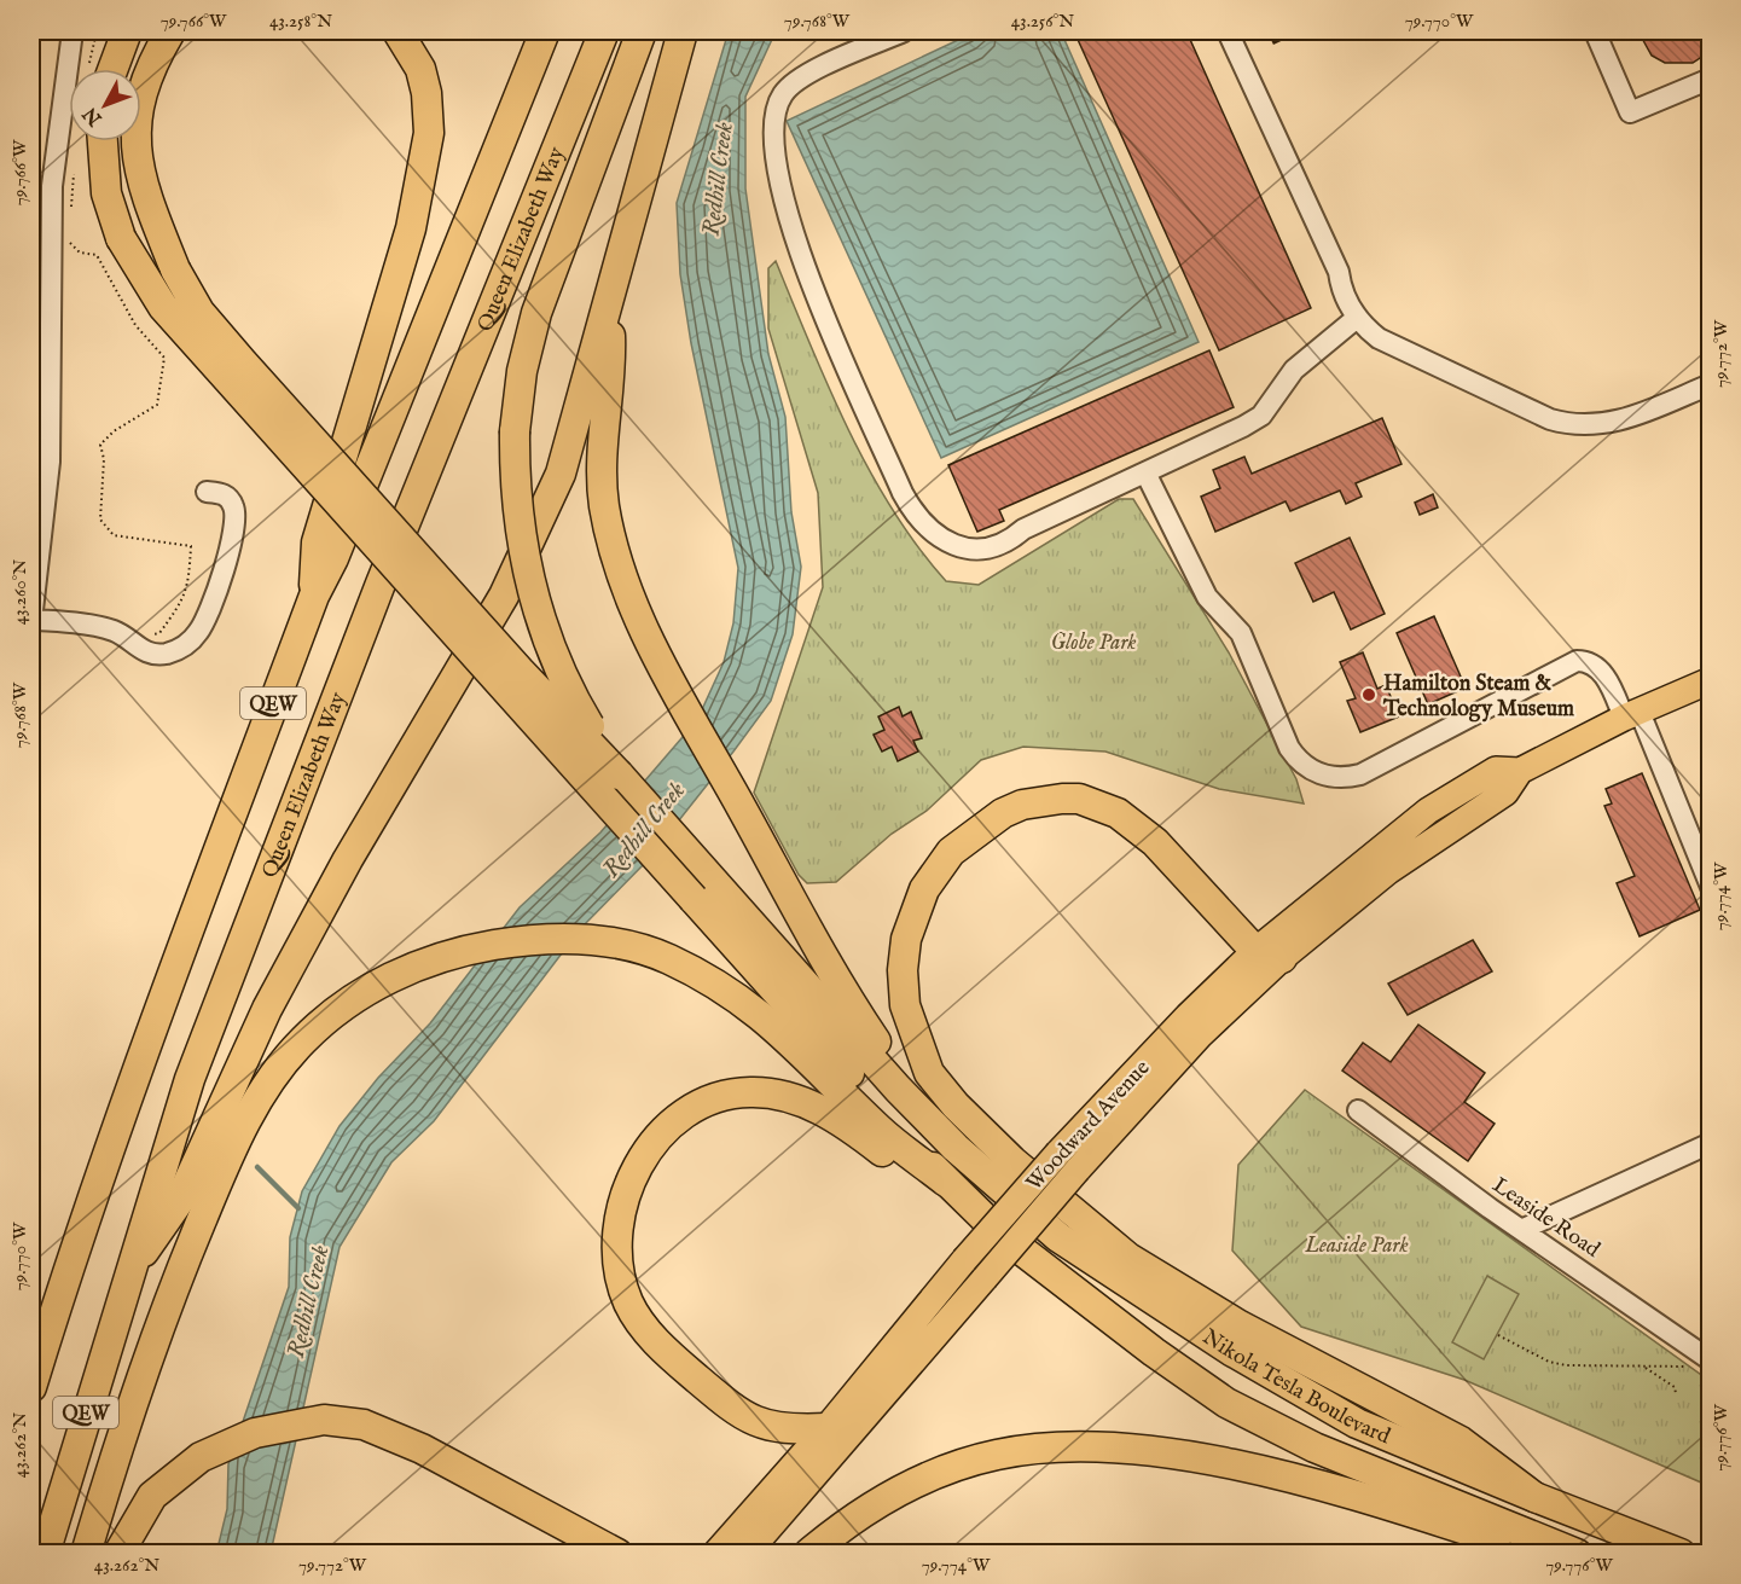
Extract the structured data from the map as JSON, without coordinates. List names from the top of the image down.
{
  "streets": {
    "highway": ["Queen Elizabeth Way", "QEW", "Nikola Tesla Boulevard"],
    "main road": ["Woodward Avenue"],
    "street": ["Leaside Road"]
  },
  "water": ["Redhill Creek"],
  "parks": ["Globe Park", "Leaside Park"],
  "places": ["Hamilton Steam & Technology Museum"],
  "north": "bottom left",
  "coordinates": [
    "79.766°W",
    "43.258°N",
    "79.768°W",
    "43.256°N",
    "79.770°W",
    "79.772°W",
    "43.260°N",
    "79.774°W",
    "79.776°W",
    "43.262°N"
  ]
}
